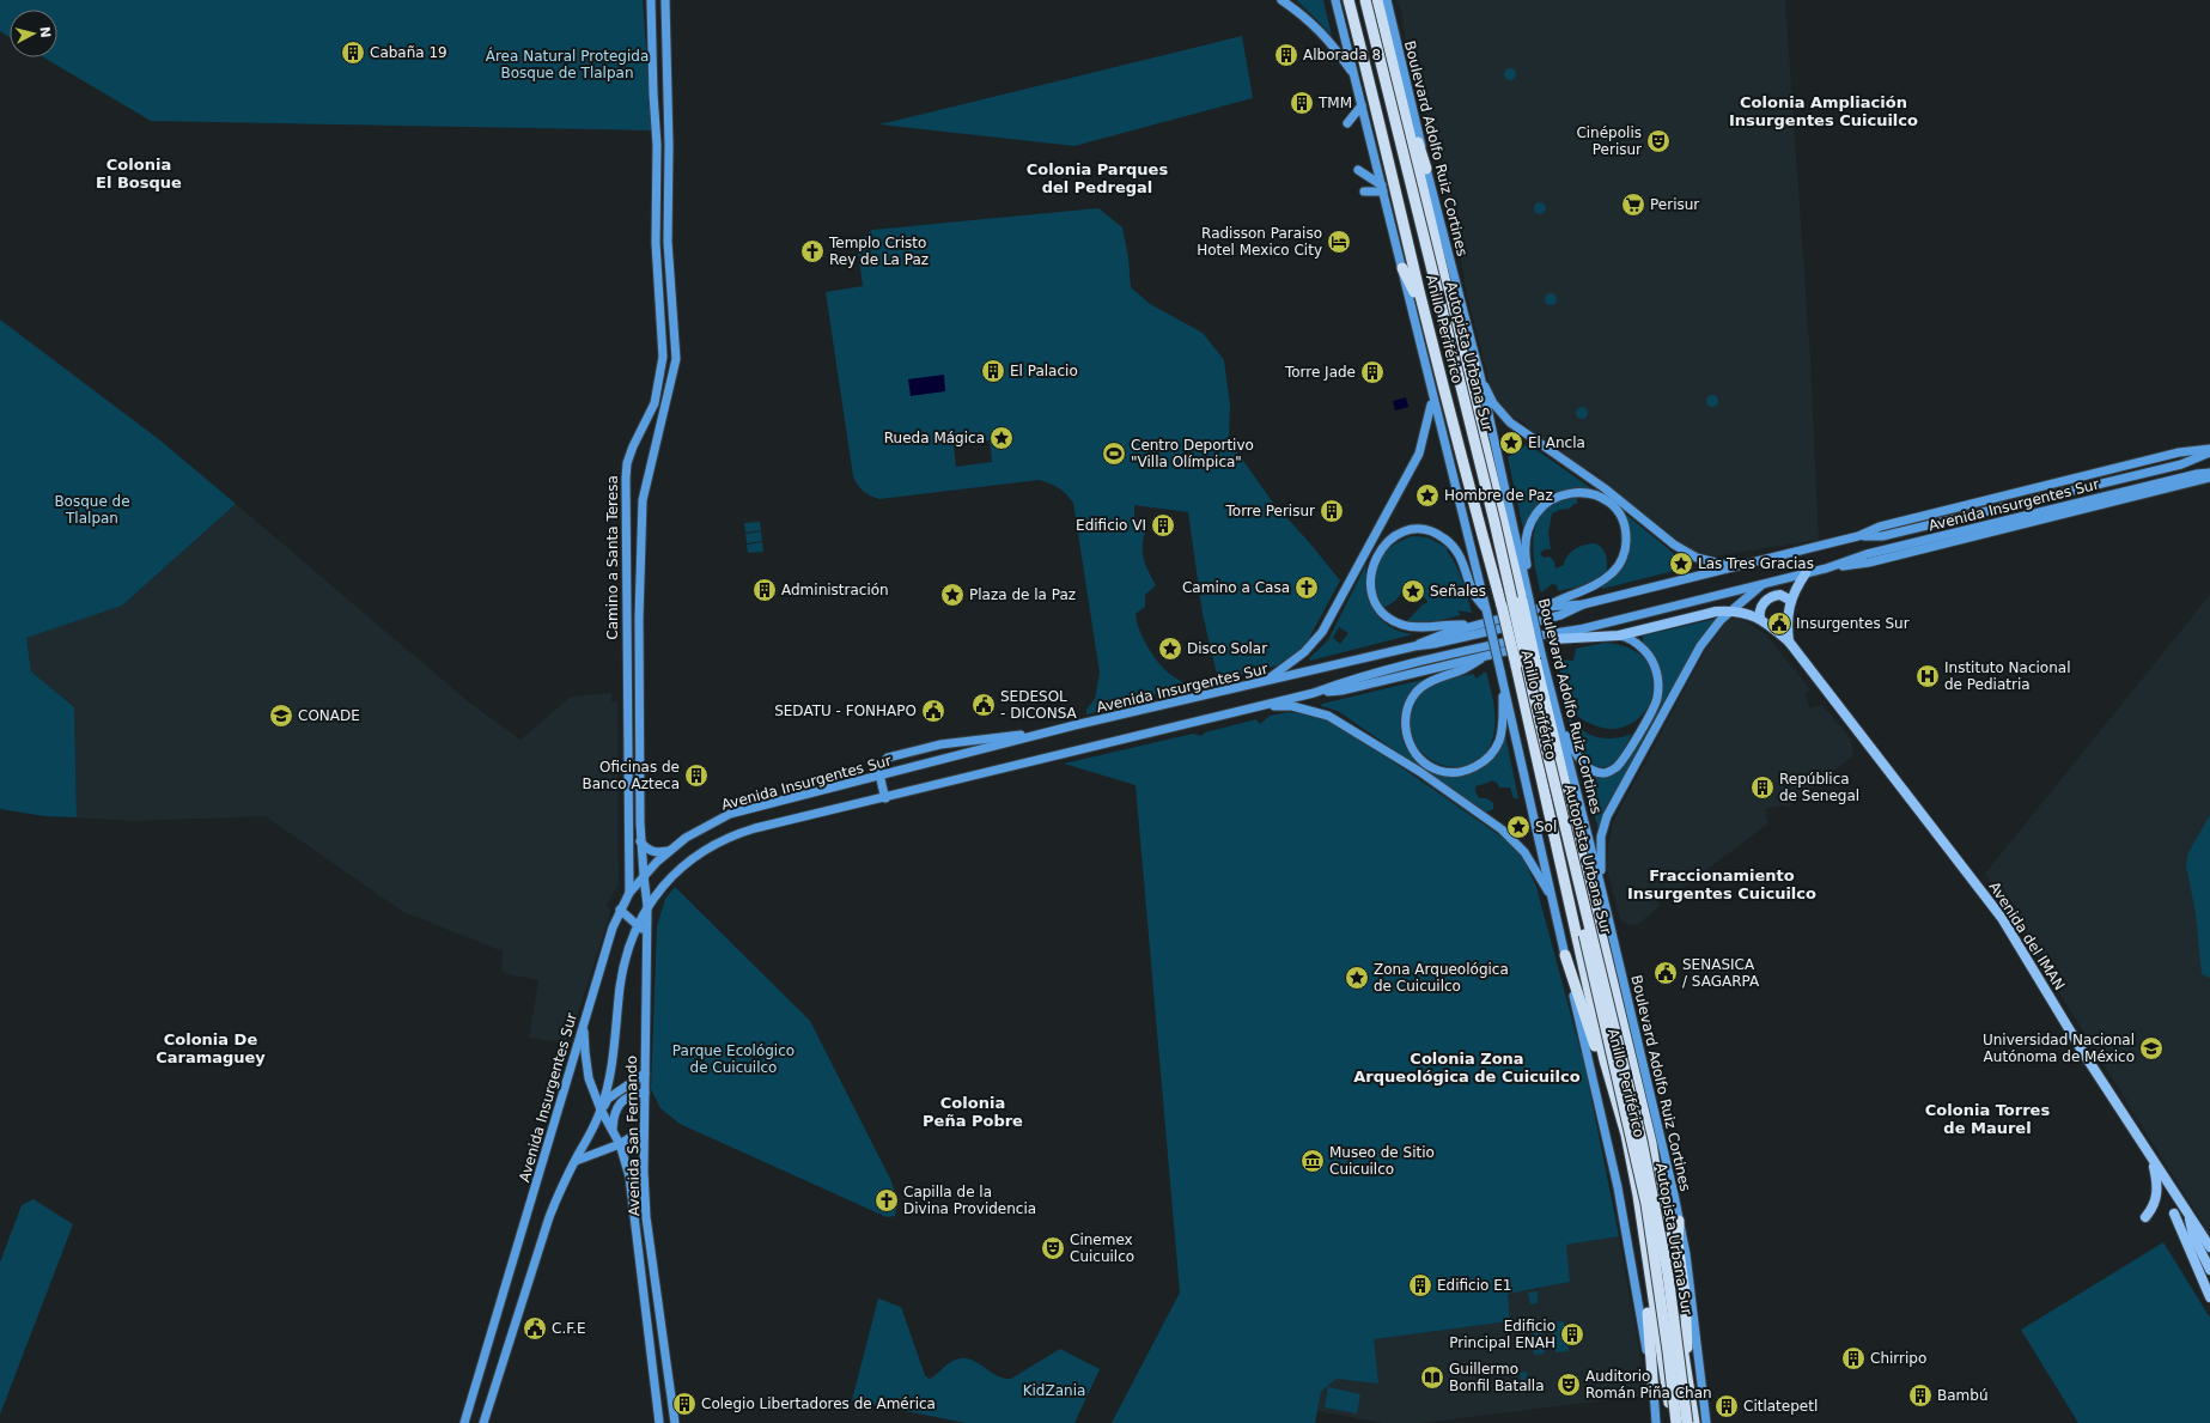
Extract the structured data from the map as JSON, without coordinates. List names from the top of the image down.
{
  "streets": {
    "highway": ["Anillo Periférico", "Autopista Urbana Sur"],
    "main road": [
      "Boulevard Adolfo Ruiz Cortines",
      "Avenida Insurgentes Sur",
      "Camino a Santa Teresa",
      "Avenida del IMAN",
      "Avenida San Fernando"
    ]
  },
  "crossings": [
    ["Boulevard Adolfo Ruiz Cortines", "Anillo Periférico"],
    ["Avenida Insurgentes Sur", "Camino a Santa Teresa"],
    ["Avenida Insurgentes Sur", "Avenida del IMAN"],
    ["Avenida Insurgentes Sur", "Avenida San Fernando"],
    ["Camino a Santa Teresa", "Avenida San Fernando"]
  ],
  "districts": [
    "Colonia Ampliación Insurgentes Cuicuilco",
    "Colonia El Bosque",
    "Colonia Parques del Pedregal",
    "Fraccionamiento Insurgentes Cuicuilco",
    "Colonia De Caramaguey",
    "Colonia Zona Arqueológica de Cuicuilco",
    "Colonia Peña Pobre",
    "Colonia Torres de Maurel"
  ],
  "parks": [
    "Área Natural Protegida Bosque de Tlalpan",
    "Bosque de Tlalpan",
    "Parque Ecológico de Cuicuilco",
    "KidZania"
  ],
  "places": {
    "building": [
      "Cabaña 19",
      "Alborada 8",
      "TMM",
      "El Palacio",
      "Torre Jade",
      "Torre Perisur",
      "Edificio VI",
      "Administración",
      "Oficinas de Banco Azteca",
      "República de Senegal",
      "Edificio E1",
      "Edificio Principal ENAH",
      "Chirripo",
      "Bambú",
      "Colegio Libertadores de América",
      "Citlatepetl"
    ],
    "theatre": ["Cinépolis Perisur", "Cinemex Cuicuilco", "Auditorio Román Piña Chan"],
    "supermarket": ["Perisur"],
    "hotel": ["Radisson Paraiso Hotel Mexico City"],
    "church": ["Templo Cristo Rey de La Paz", "Camino a Casa", "Capilla de la Divina Providencia"],
    "place": [
      "Rueda Mágica",
      "El Ancla",
      "Hombre de Paz",
      "Las Tres Gracias",
      "Señales",
      "Plaza de la Paz",
      "Disco Solar",
      "Sol",
      "Zona Arqueológica de Cuicuilco"
    ],
    "sports": ["Centro Deportivo \"Villa Olímpica\""],
    "public building": [
      "Insurgentes Sur",
      "SEDESOL - DICONSA",
      "SEDATU - FONHAPO",
      "SENASICA / SAGARPA",
      "C.F.E"
    ],
    "hospital": ["Instituto Nacional de Pediatria"],
    "school or university": ["CONADE", "Universidad Nacional Autónoma de México"],
    "museum": ["Museo de Sitio Cuicuilco"],
    "library": ["Guillermo Bonfil Batalla"]
  },
  "north": "right"
}
